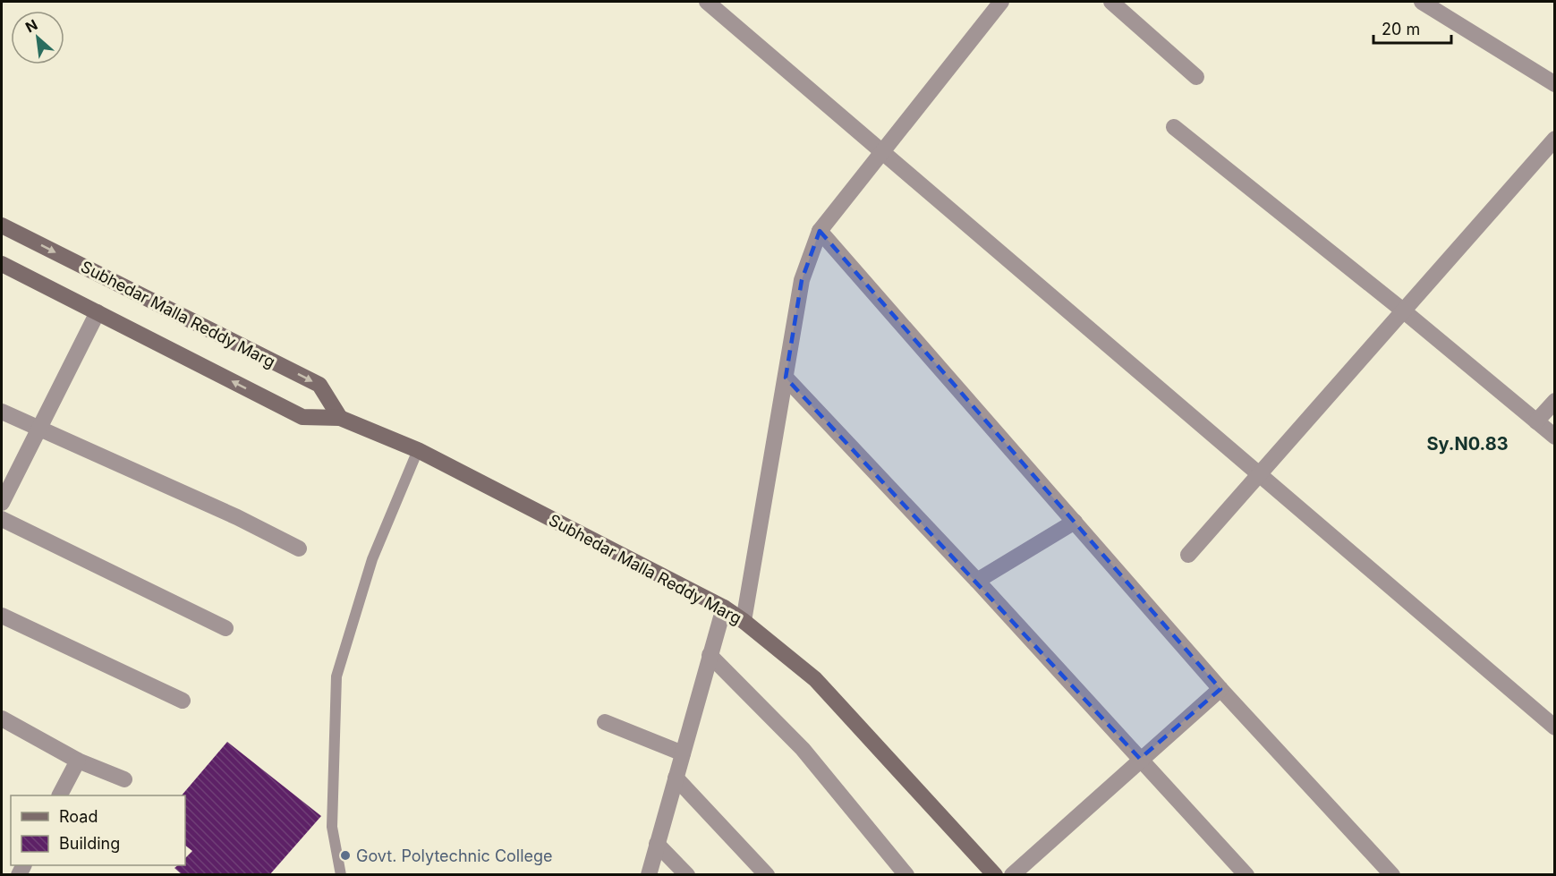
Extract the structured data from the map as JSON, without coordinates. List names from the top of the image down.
{
  "streets": {
    "main road": ["Subhedar Malla Reddy Marg"]
  },
  "districts": ["Sy.N0.83"],
  "places": ["Govt. Polytechnic College"],
  "legend": ["Road", "Building"],
  "scale_bar": "20 m",
  "north": "top left"
}
